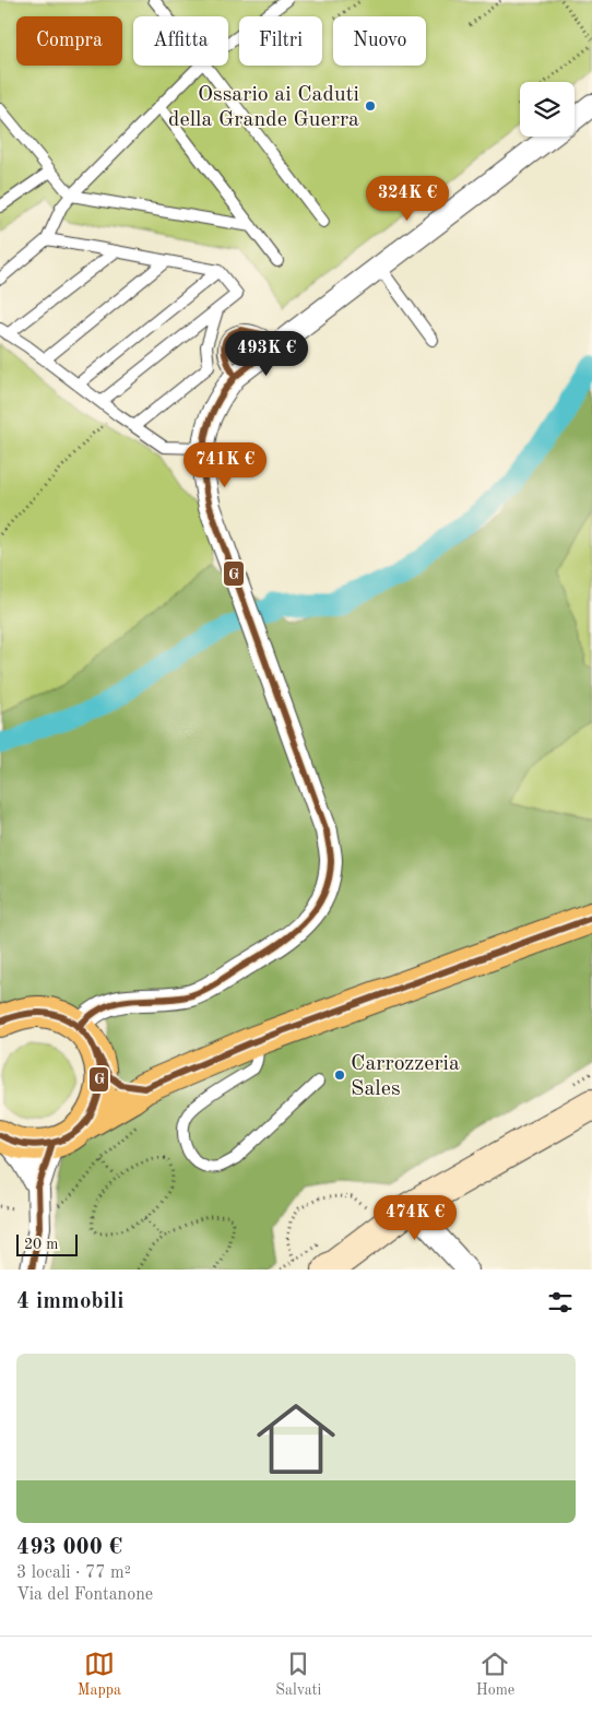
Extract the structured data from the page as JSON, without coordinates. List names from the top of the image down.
{
  "places": ["Ossario ai Caduti della Grande Guerra", "Carrozzeria Sales"],
  "lines": ["transit line G"],
  "scale_bar": "20 m",
  "page": {
    "chip": [
      "Compra",
      "Affitta",
      "Filtri",
      "Nuovo"
    ],
    "price": [
      "324K €",
      "493K €",
      "741K €",
      "474K €"
    ],
    "scale": "20 m",
    "heading": "4 immobili",
    "list": [
      {
        "name": "493 000 €",
        "note": "3 locali · 77 m² · Via del Fontanone"
      }
    ],
    "tabs": ["Mappa", "Salvati", "Home"]
  }
}
